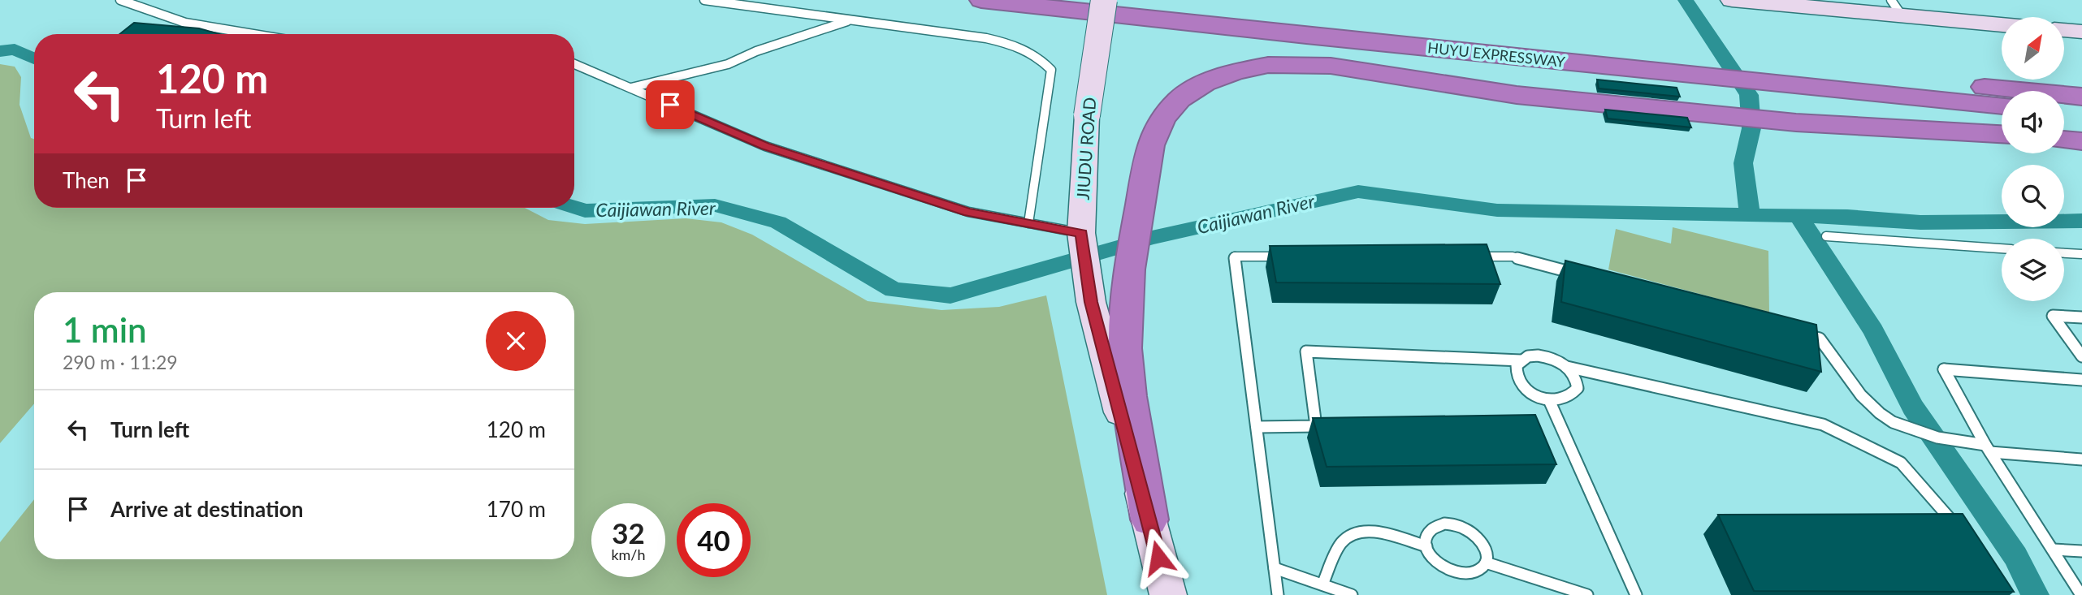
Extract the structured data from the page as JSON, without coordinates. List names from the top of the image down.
{
  "streets": {
    "highway": ["HUYU EXPRESSWAY"],
    "street": ["JIUDU ROAD"]
  },
  "water": ["Caijiawan River"],
  "north": "top right",
  "page": {
    "turn": ["120 m", "Turn left"],
    "then": "Then",
    "heading": ["1 min", "290 m · 11:29"],
    "list": [
      {
        "name": "Turn left",
        "value": "120 m"
      },
      {
        "name": "Arrive at destination",
        "value": "170 m"
      }
    ],
    "speed": "32 km/h",
    "limit": "40"
  }
}
